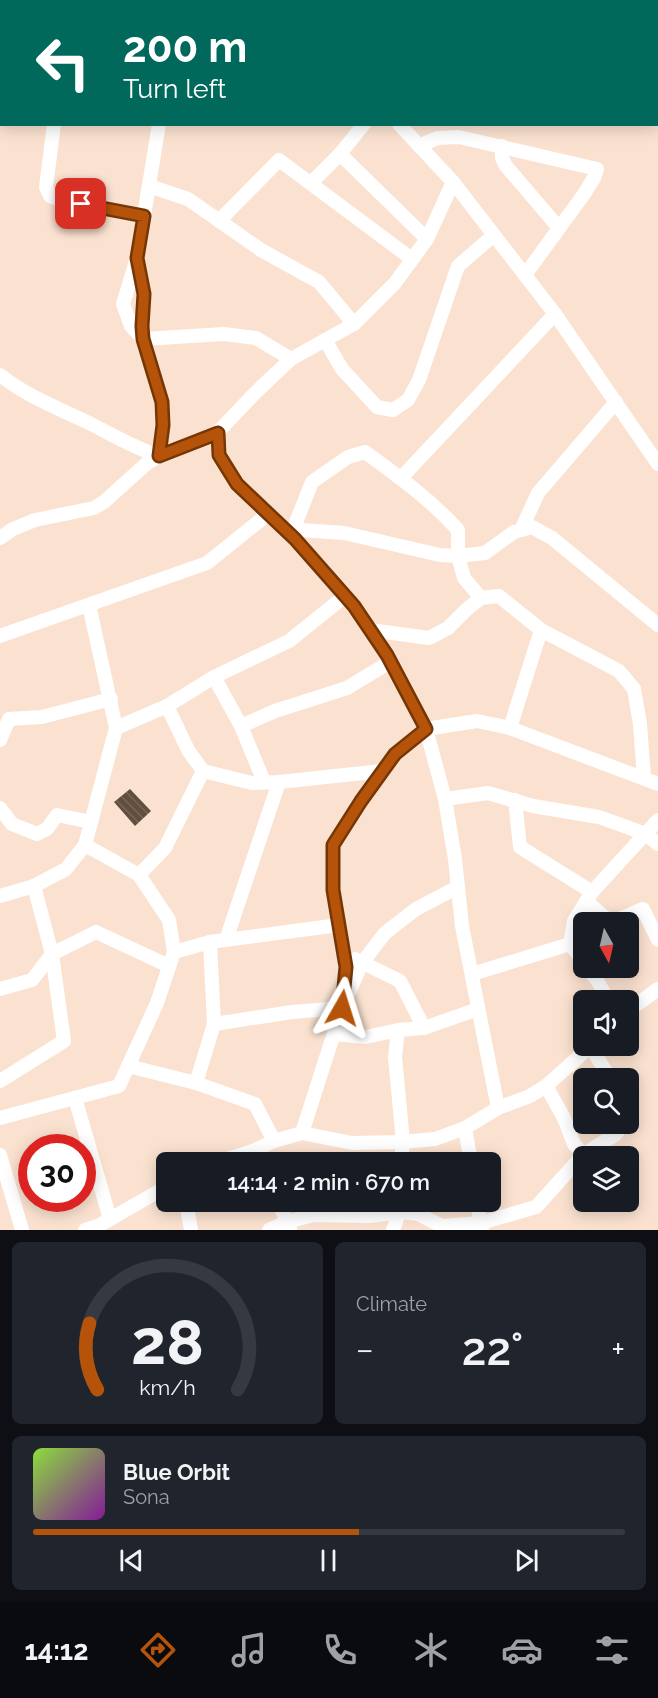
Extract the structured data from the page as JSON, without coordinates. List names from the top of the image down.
{
  "north": "bottom",
  "page": {
    "turn": ["200 m", "Turn left"],
    "limit": "30",
    "trip": "14:14 · 2 min · 670 m",
    "tile": "Climate",
    "heat": ["−", "22°", "+"],
    "song": ["Blue Orbit", "Sona"],
    "tabs": "14:12",
    "gauge": ["28", "km/h"]
  }
}
